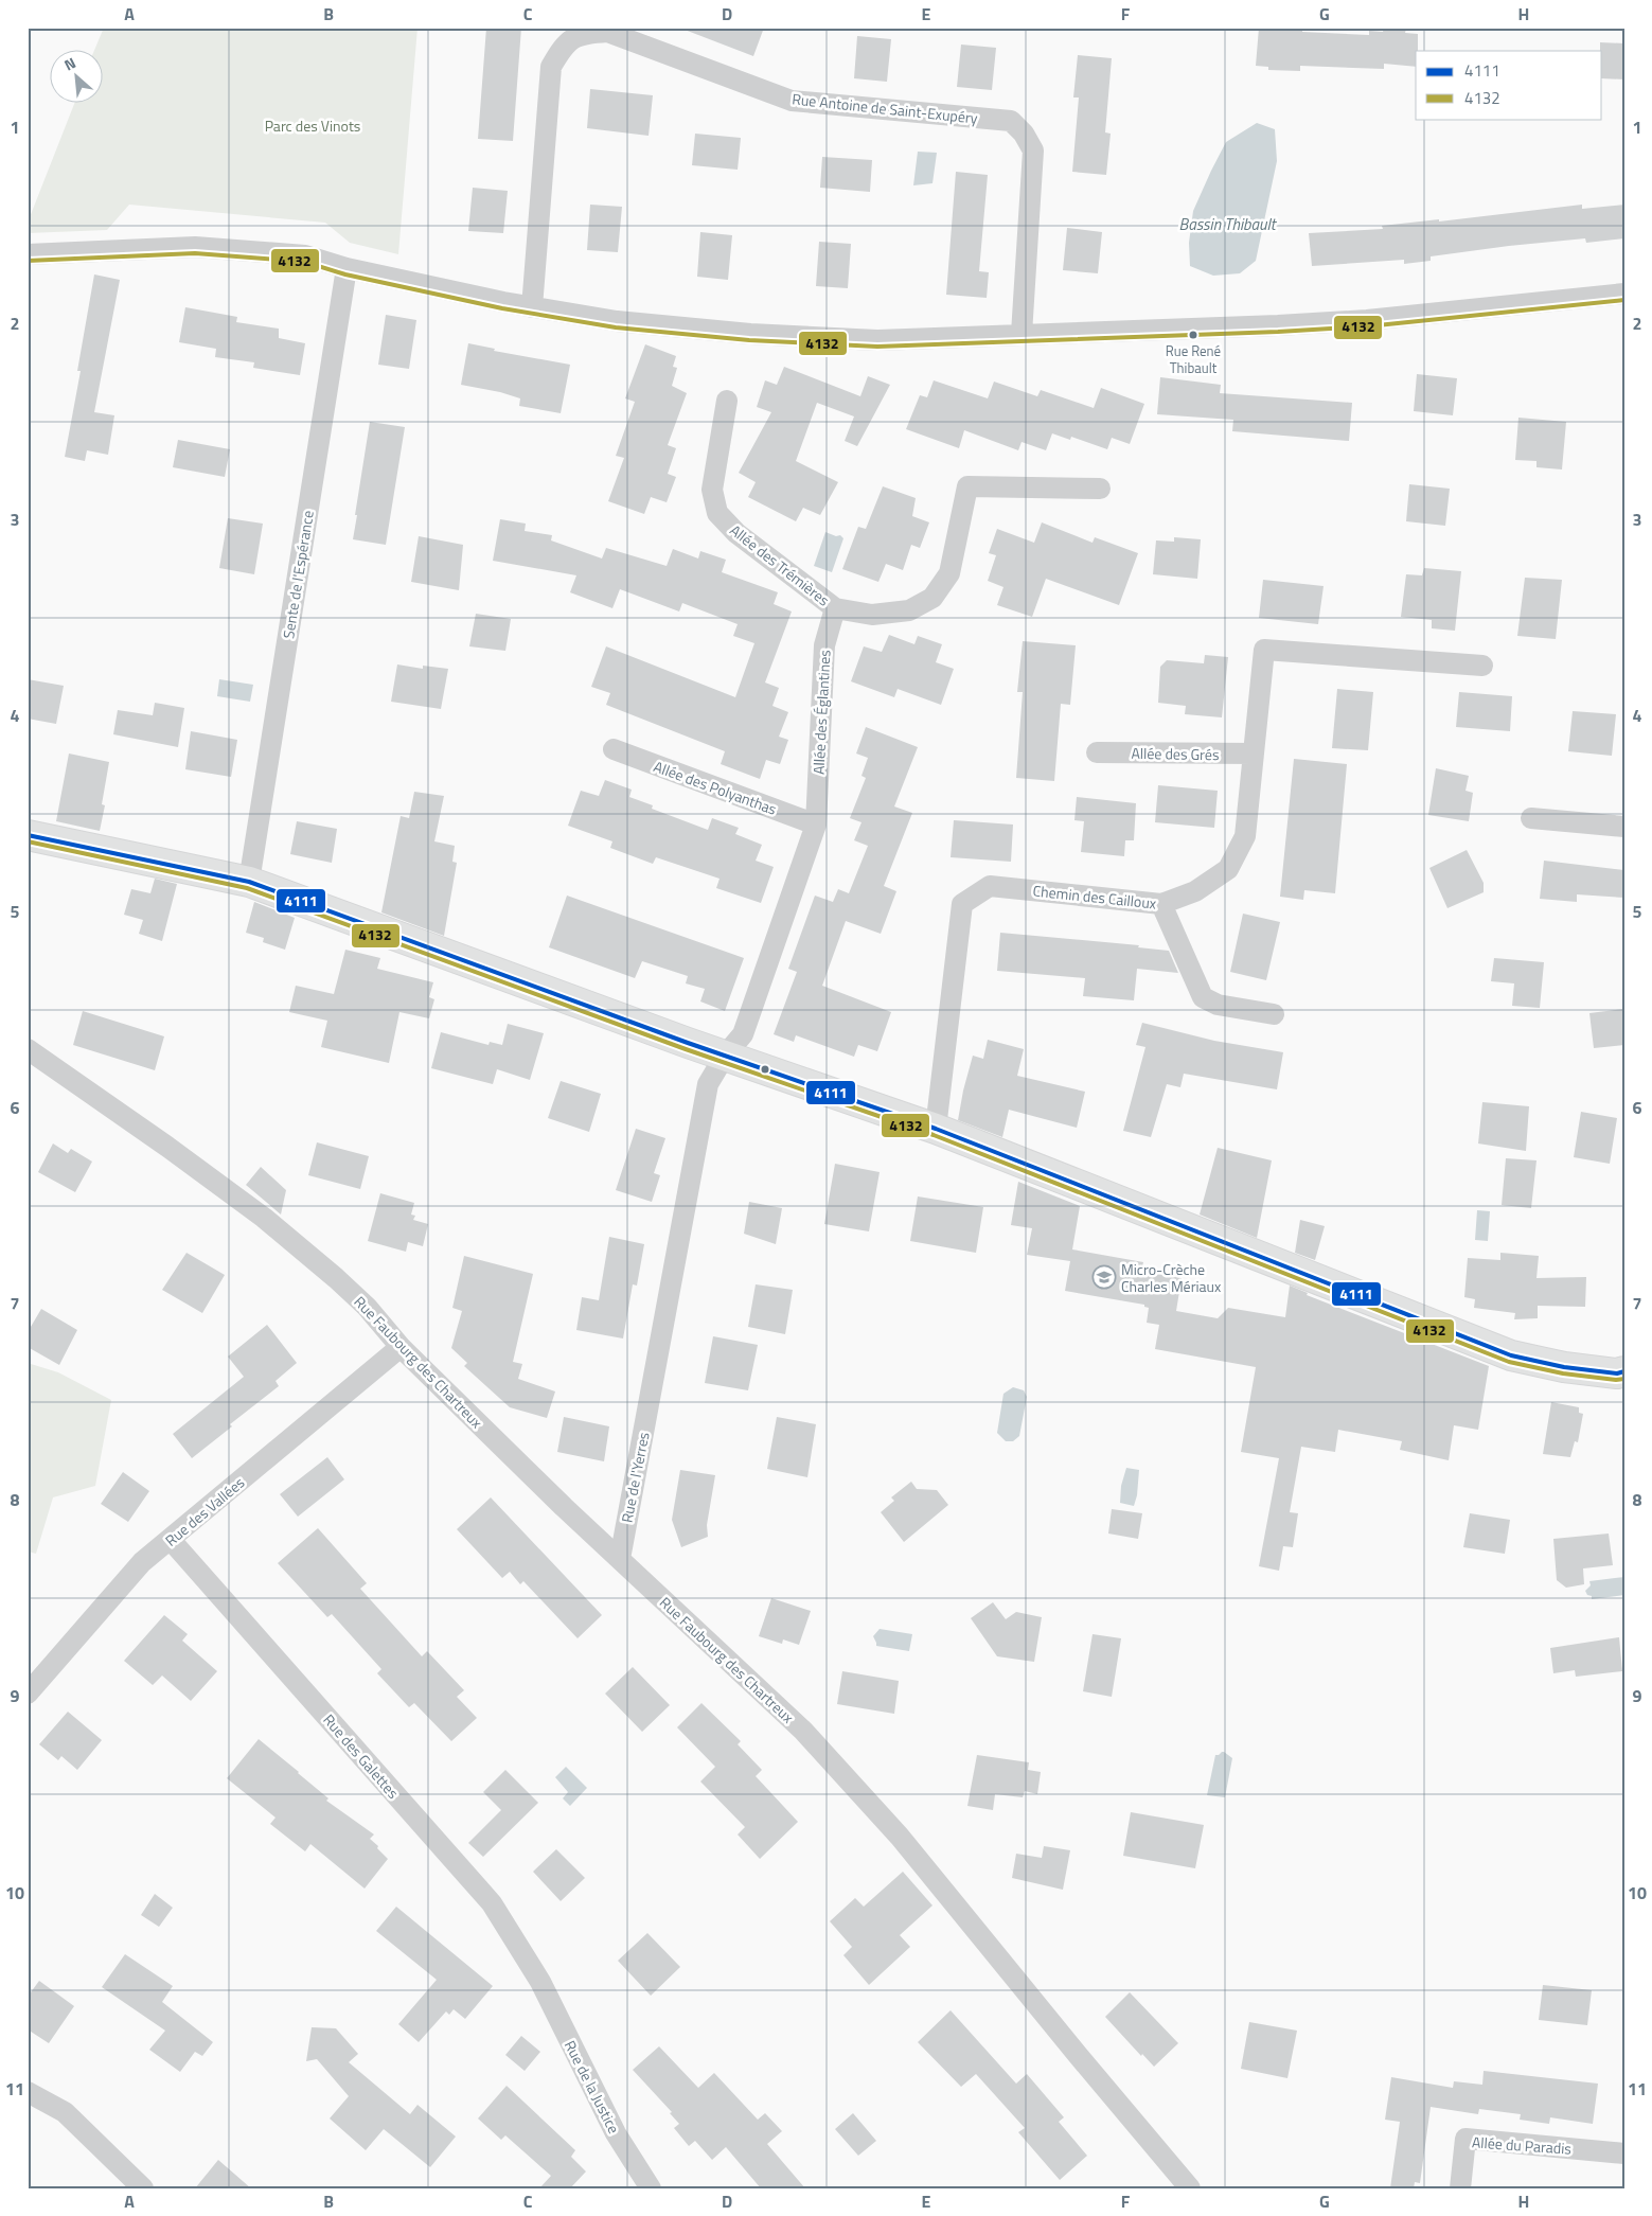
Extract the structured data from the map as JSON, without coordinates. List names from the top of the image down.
{
  "streets": {
    "street": [
      "Rue Antoine de Saint-Exupéry",
      "Allée des Trémières",
      "Sente de l'Espérance",
      "Allée des Églantines",
      "Allée des Grés",
      "Allée des Polyanthas",
      "Chemin des Cailloux",
      "Rue Faubourg des Chartreux",
      "Rue de l'Yerres",
      "Rue des Vallées",
      "Rue des Galettes",
      "Rue de la Justice",
      "Allée du Paradis"
    ]
  },
  "crossings": [
    ["Allée des Trémières", "Allée des Églantines"],
    ["Allée des Églantines", "Allée des Polyanthas"],
    ["Allée des Églantines", "Rue de l'Yerres"],
    ["Allée des Grés", "Chemin des Cailloux"],
    ["Rue Faubourg des Chartreux", "Rue de l'Yerres"],
    ["Rue Faubourg des Chartreux", "Rue des Vallées"],
    ["Rue des Vallées", "Rue des Galettes"],
    ["Rue des Galettes", "Rue de la Justice"]
  ],
  "water": ["Bassin Thibault"],
  "parks": ["Parc des Vinots"],
  "places": {
    "other": ["Rue René Thibault"],
    "school or university": ["Micro-Crèche Charles Mériaux"]
  },
  "lines": ["transit line 4132", "transit line 4111"],
  "legend": ["4111", "4132"],
  "north": "top left",
  "grid": {
    "columns": [
      "A",
      "B",
      "C",
      "D",
      "E",
      "F",
      "G",
      "H"
    ],
    "rows": [
      "1",
      "2",
      "3",
      "4",
      "5",
      "6",
      "7",
      "8",
      "9",
      "10",
      "11"
    ]
  }
}
